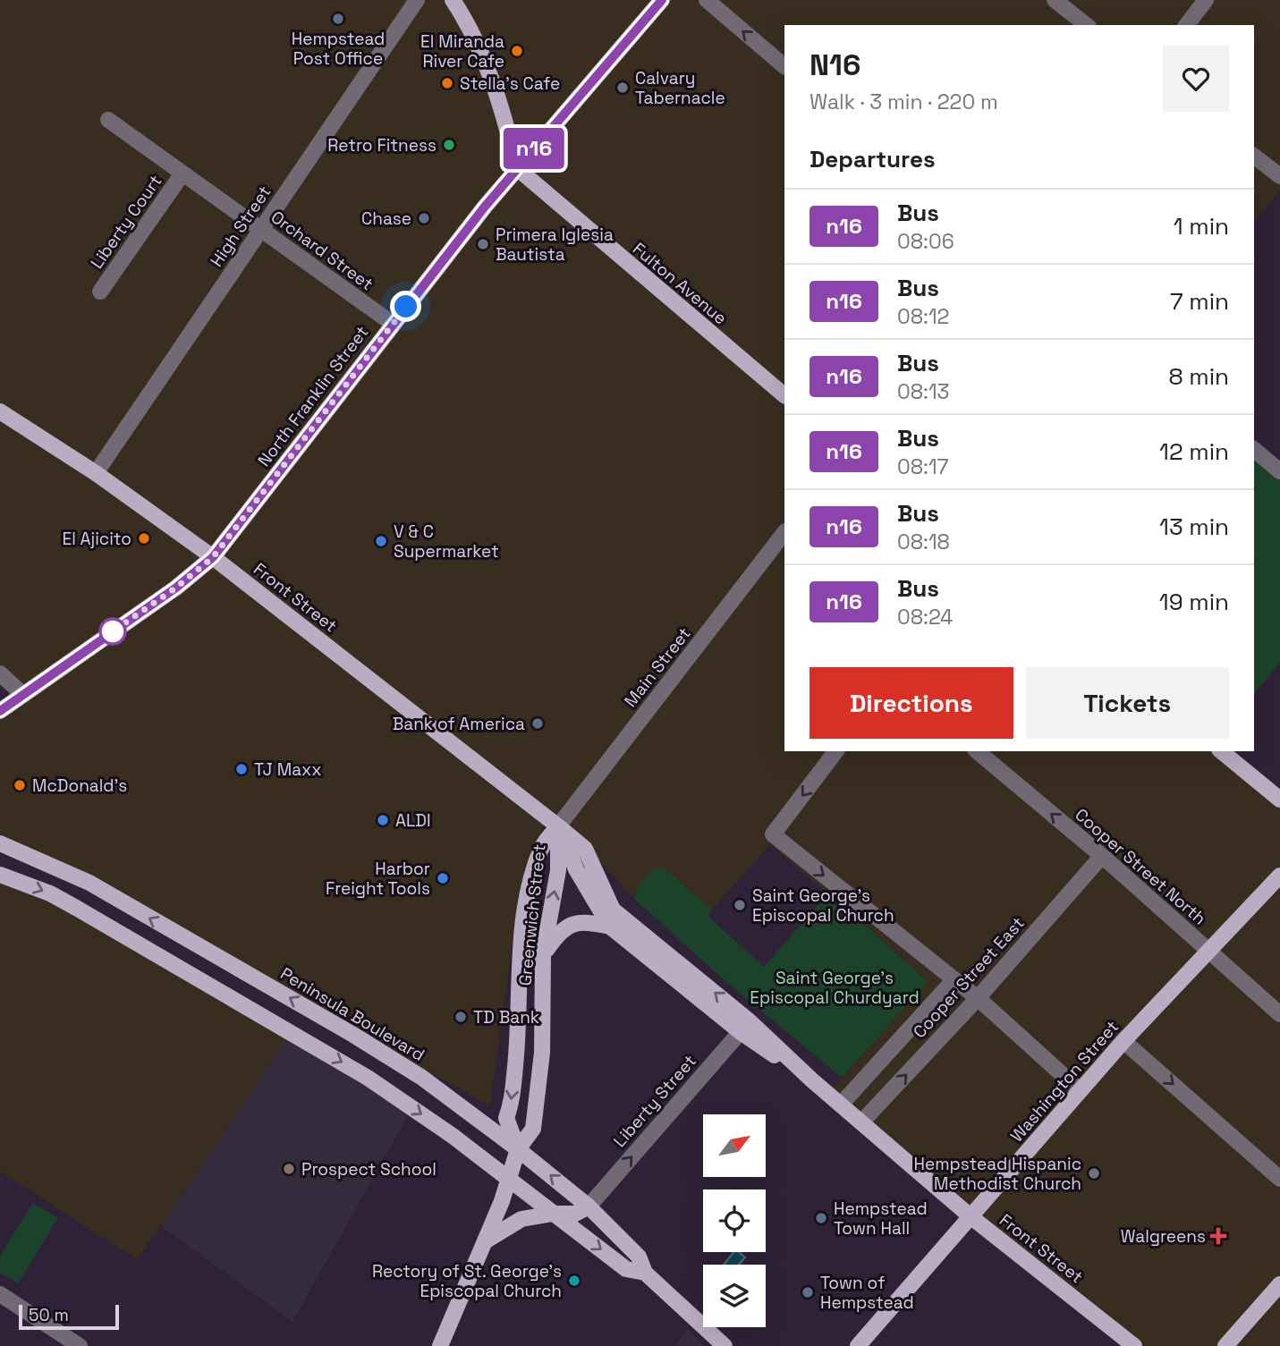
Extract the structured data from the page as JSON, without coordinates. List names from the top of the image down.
{
  "streets": {
    "main road": [
      "Fulton Avenue",
      "North Franklin Street",
      "Front Street",
      "Greenwich Street",
      "Peninsula Boulevard",
      "Washington Street"
    ],
    "street": [
      "Liberty Court",
      "High Street",
      "Orchard Street",
      "Main Street",
      "Cooper Street North",
      "Cooper Street East",
      "Liberty Street"
    ]
  },
  "crossings": [
    ["Liberty Court", "Orchard Street"],
    ["High Street", "Orchard Street"],
    ["High Street", "Front Street"],
    ["Orchard Street", "North Franklin Street"],
    ["Fulton Avenue", "North Franklin Street"],
    ["North Franklin Street", "Front Street"],
    ["Front Street", "Main Street"],
    ["Front Street", "Greenwich Street"],
    ["Front Street", "Cooper Street East"],
    ["Front Street", "Washington Street"],
    ["Front Street", "Liberty Street"],
    ["Main Street", "Greenwich Street"],
    ["Cooper Street North", "Cooper Street East"],
    ["Cooper Street North", "Washington Street"],
    ["Greenwich Street", "Peninsula Boulevard"],
    ["Peninsula Boulevard", "Liberty Street"]
  ],
  "one_way": ["Cooper Street North", "Liberty Street"],
  "parks": ["Saint George's Episcopal Churdyard"],
  "places": {
    "other": [
      "Hempstead Post Office",
      "El Miranda River Cafe",
      "Stella’s Cafe",
      "Calvary Tabernacle",
      "Retro Fitness",
      "Chase",
      "Primera Iglesia Bautista",
      "El Ajicito",
      "V & C Supermarket",
      "Bank of America",
      "TJ Maxx",
      "McDonald's",
      "ALDI",
      "Harbor Freight Tools",
      "Saint George's Episcopal Church",
      "TD Bank",
      "Prospect School",
      "Hempstead Hispanic Methodist Church",
      "Hempstead Town Hall",
      "Rectory of St. George's Episcopal Church",
      "Town of Hempstead"
    ],
    "health": ["Walgreens"]
  },
  "lines": ["bus line n16"],
  "scale_bar": "50 m",
  "north": "top right",
  "page": {
    "on_map": "n16",
    "heading": [
      ["N16", "Walk · 3 min · 220 m"],
      "Departures"
    ],
    "list": [
      {
        "mark": "n16",
        "name": "Bus",
        "note": "08:06",
        "value": "1 min"
      },
      {
        "mark": "n16",
        "name": "Bus",
        "note": "08:12",
        "value": "7 min"
      },
      {
        "mark": "n16",
        "name": "Bus",
        "note": "08:13",
        "value": "8 min"
      },
      {
        "mark": "n16",
        "name": "Bus",
        "note": "08:17",
        "value": "12 min"
      },
      {
        "mark": "n16",
        "name": "Bus",
        "note": "08:18",
        "value": "13 min"
      },
      {
        "mark": "n16",
        "name": "Bus",
        "note": "08:24",
        "value": "19 min"
      }
    ],
    "buttons": ["Directions", "Tickets"],
    "scale": "50 m"
  }
}
